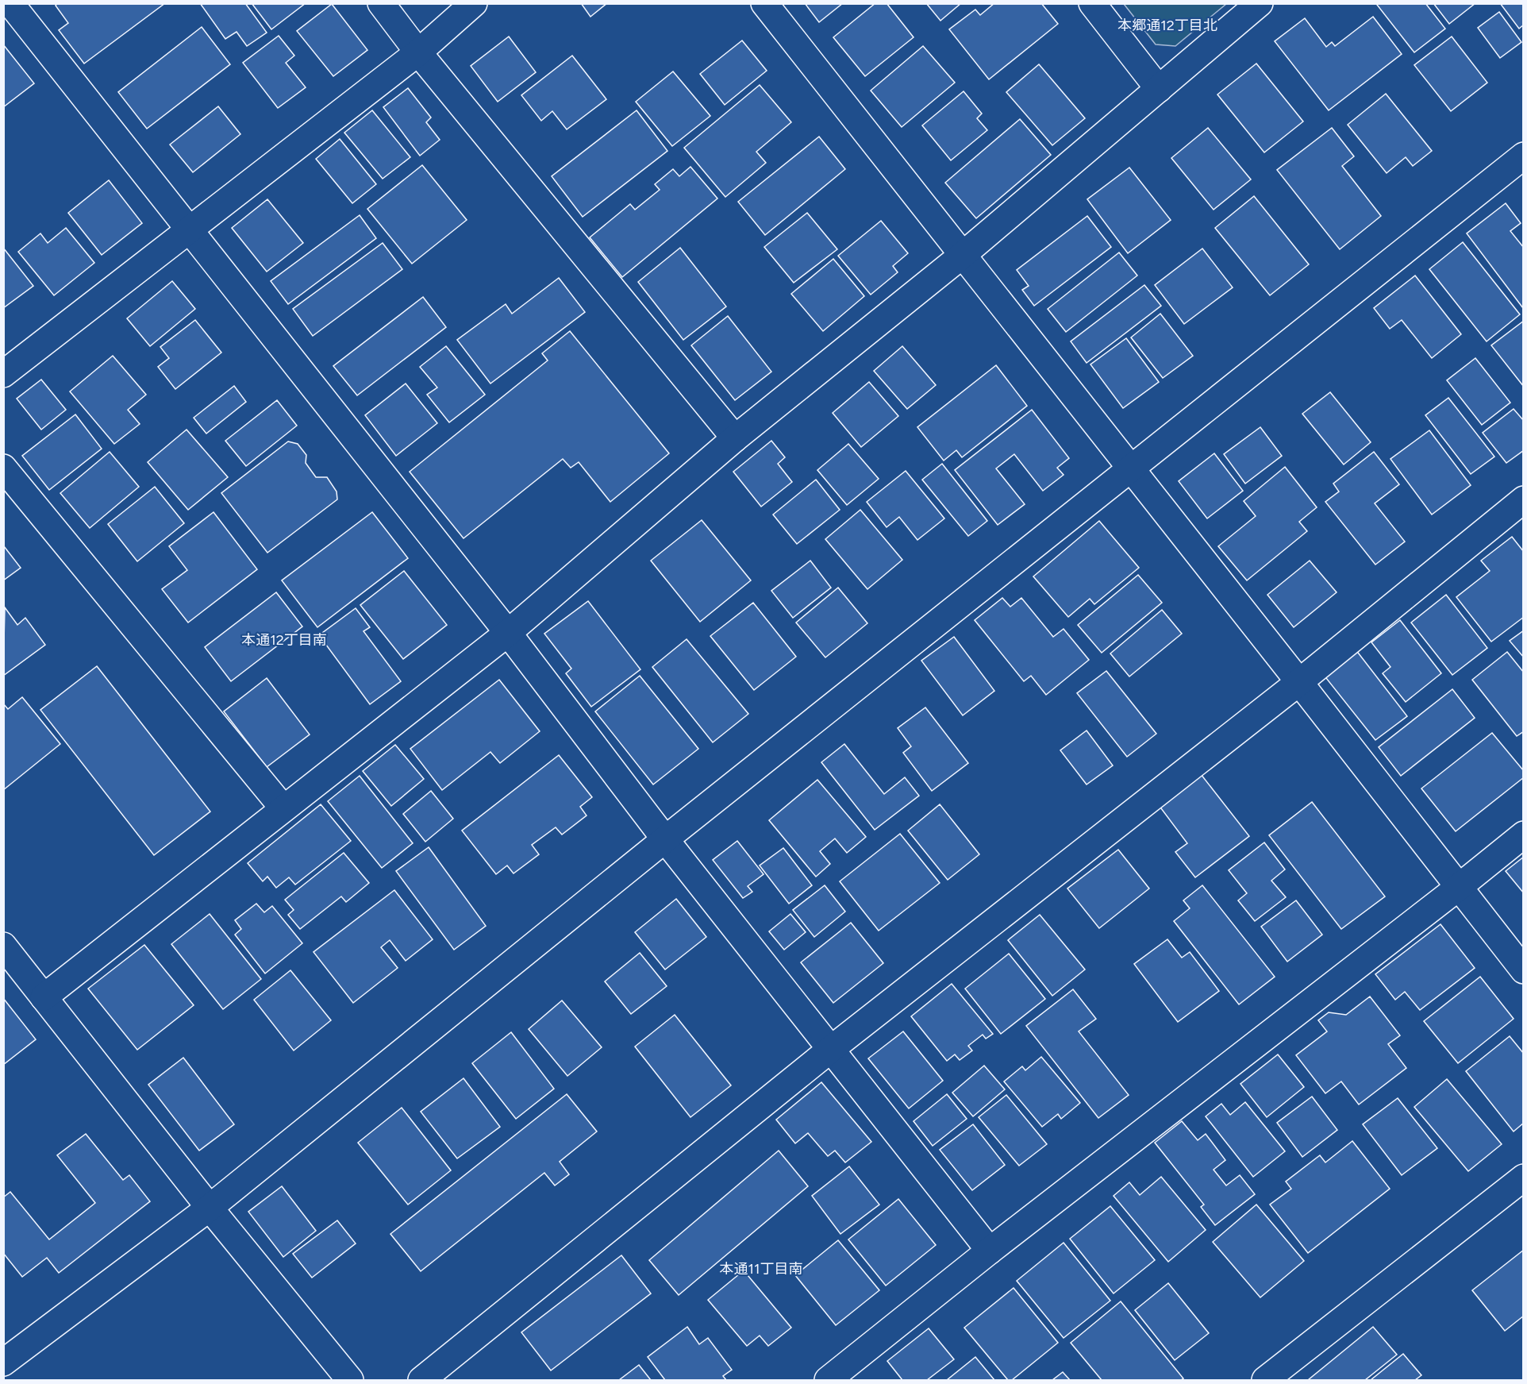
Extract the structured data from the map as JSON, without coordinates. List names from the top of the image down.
{
  "districts": ["本郷通12丁目北", "本通12丁目南", "本通11丁目南"]
}
